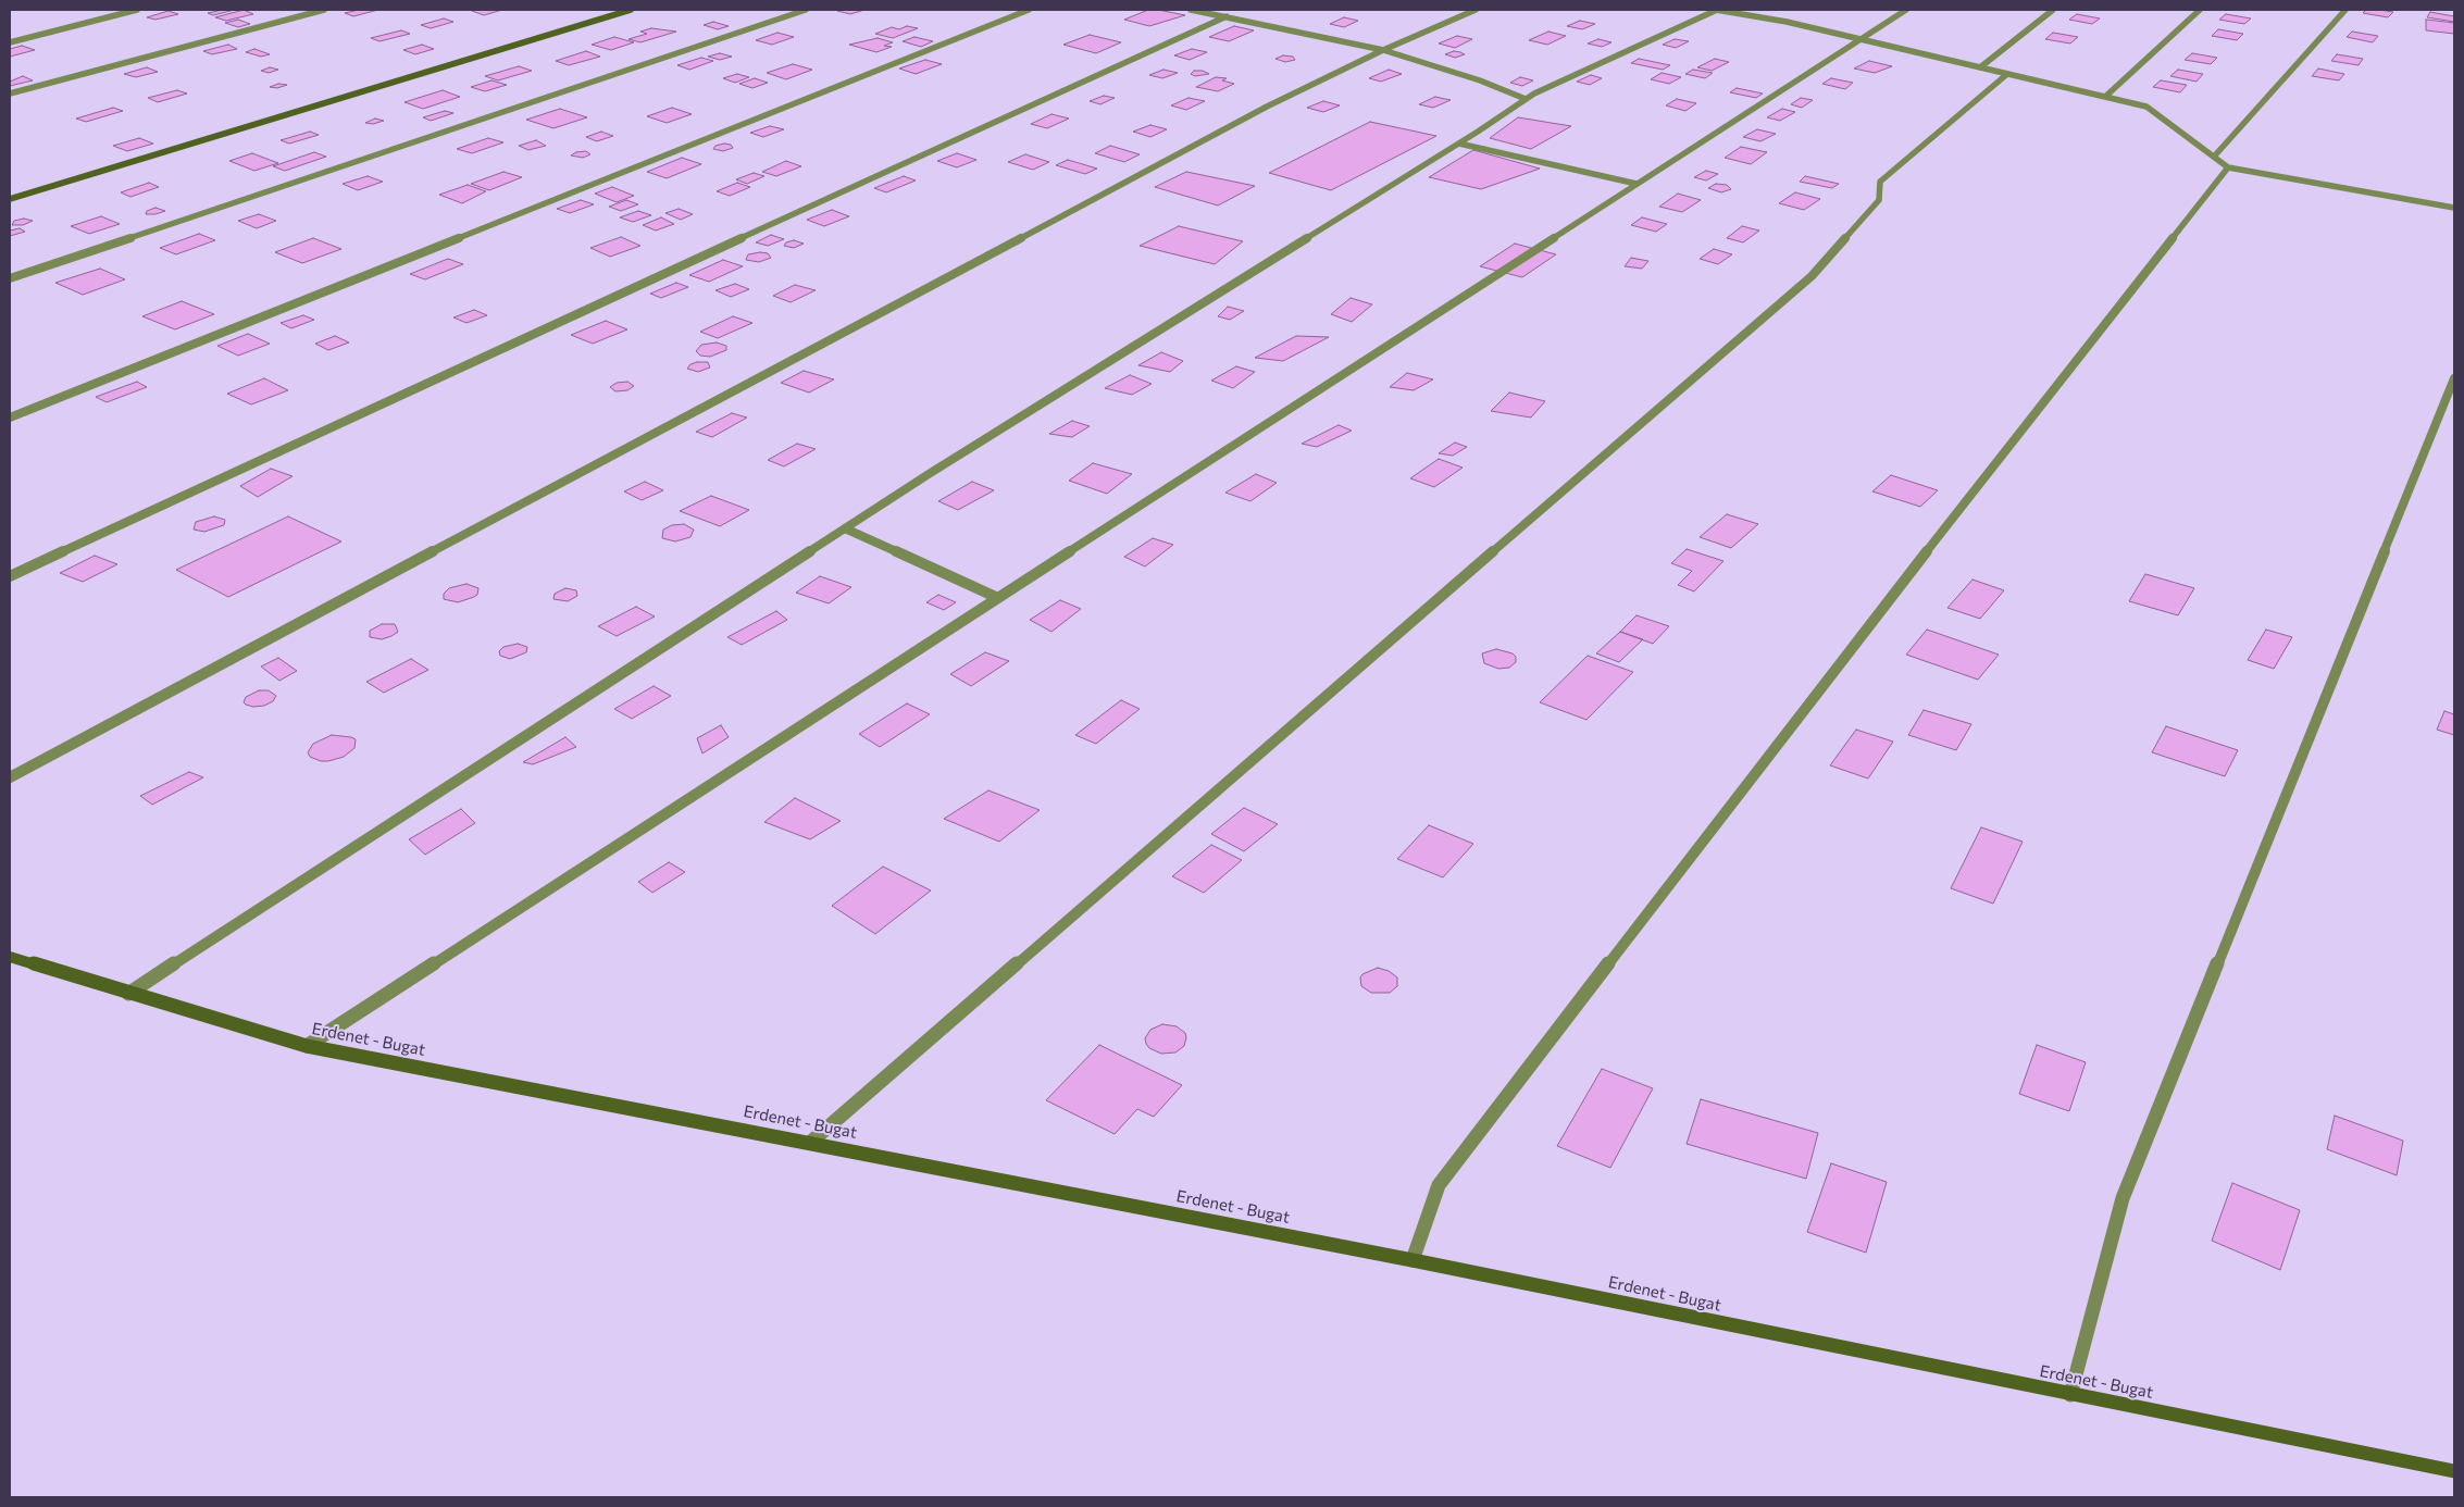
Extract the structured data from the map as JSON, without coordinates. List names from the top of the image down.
{
  "streets": {
    "street": ["Erdenet - Bugat"]
  }
}
